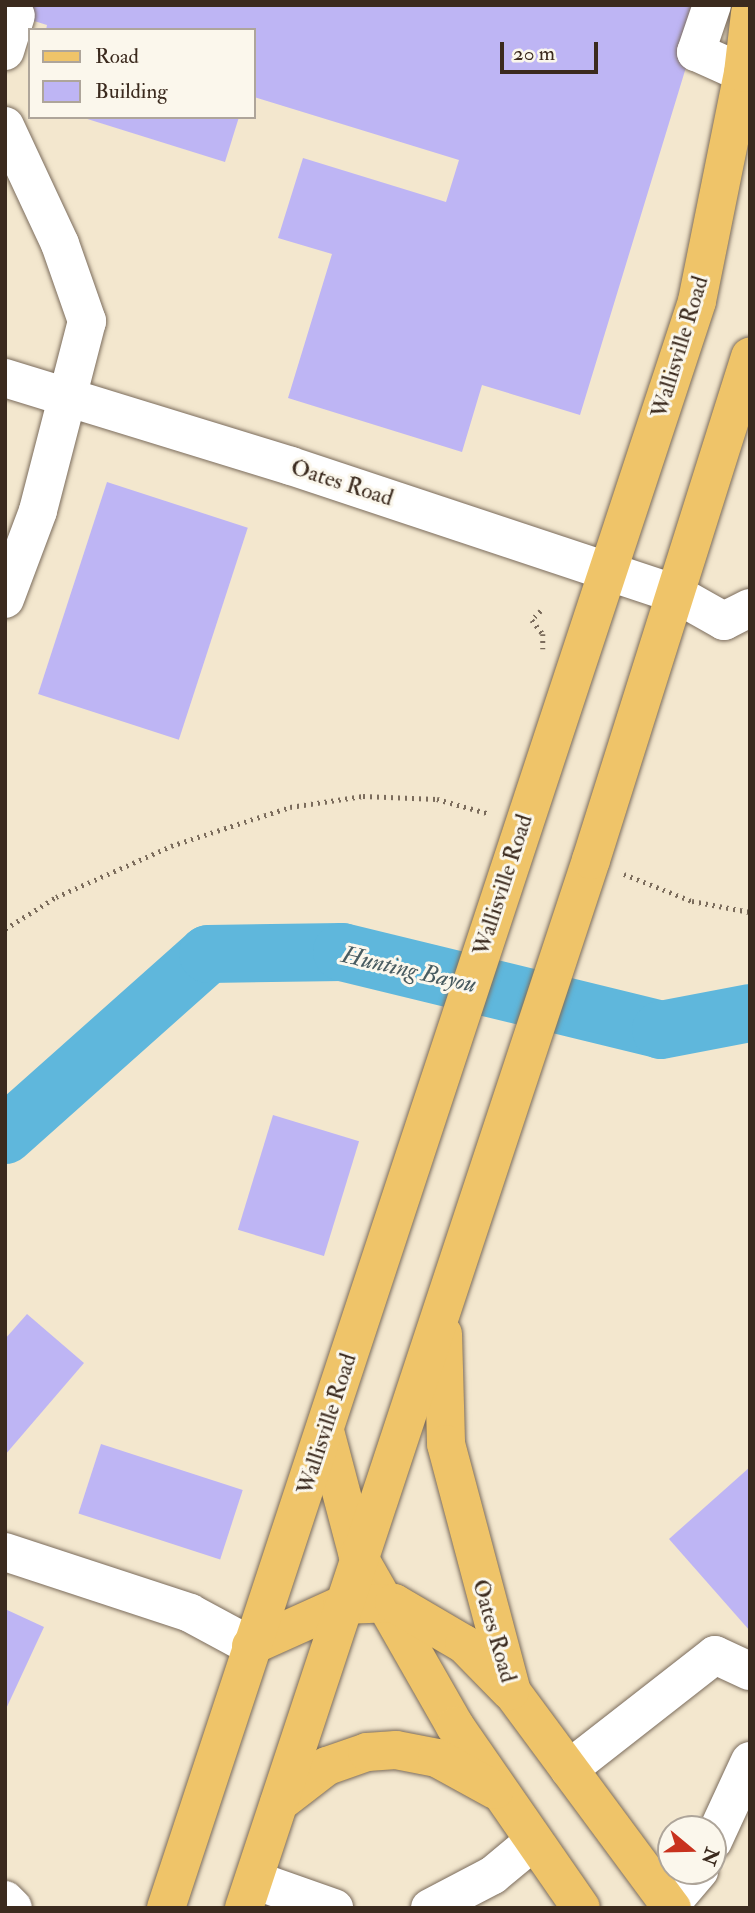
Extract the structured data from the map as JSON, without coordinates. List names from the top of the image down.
{
  "streets": {
    "main road": ["Wallisville Road", "Oates Road"]
  },
  "crossings": [
    ["Wallisville Road", "Oates Road"]
  ],
  "water": ["Hunting Bayou"],
  "legend": ["Road", "Building"],
  "scale_bar": "20 m",
  "north": "right"
}
